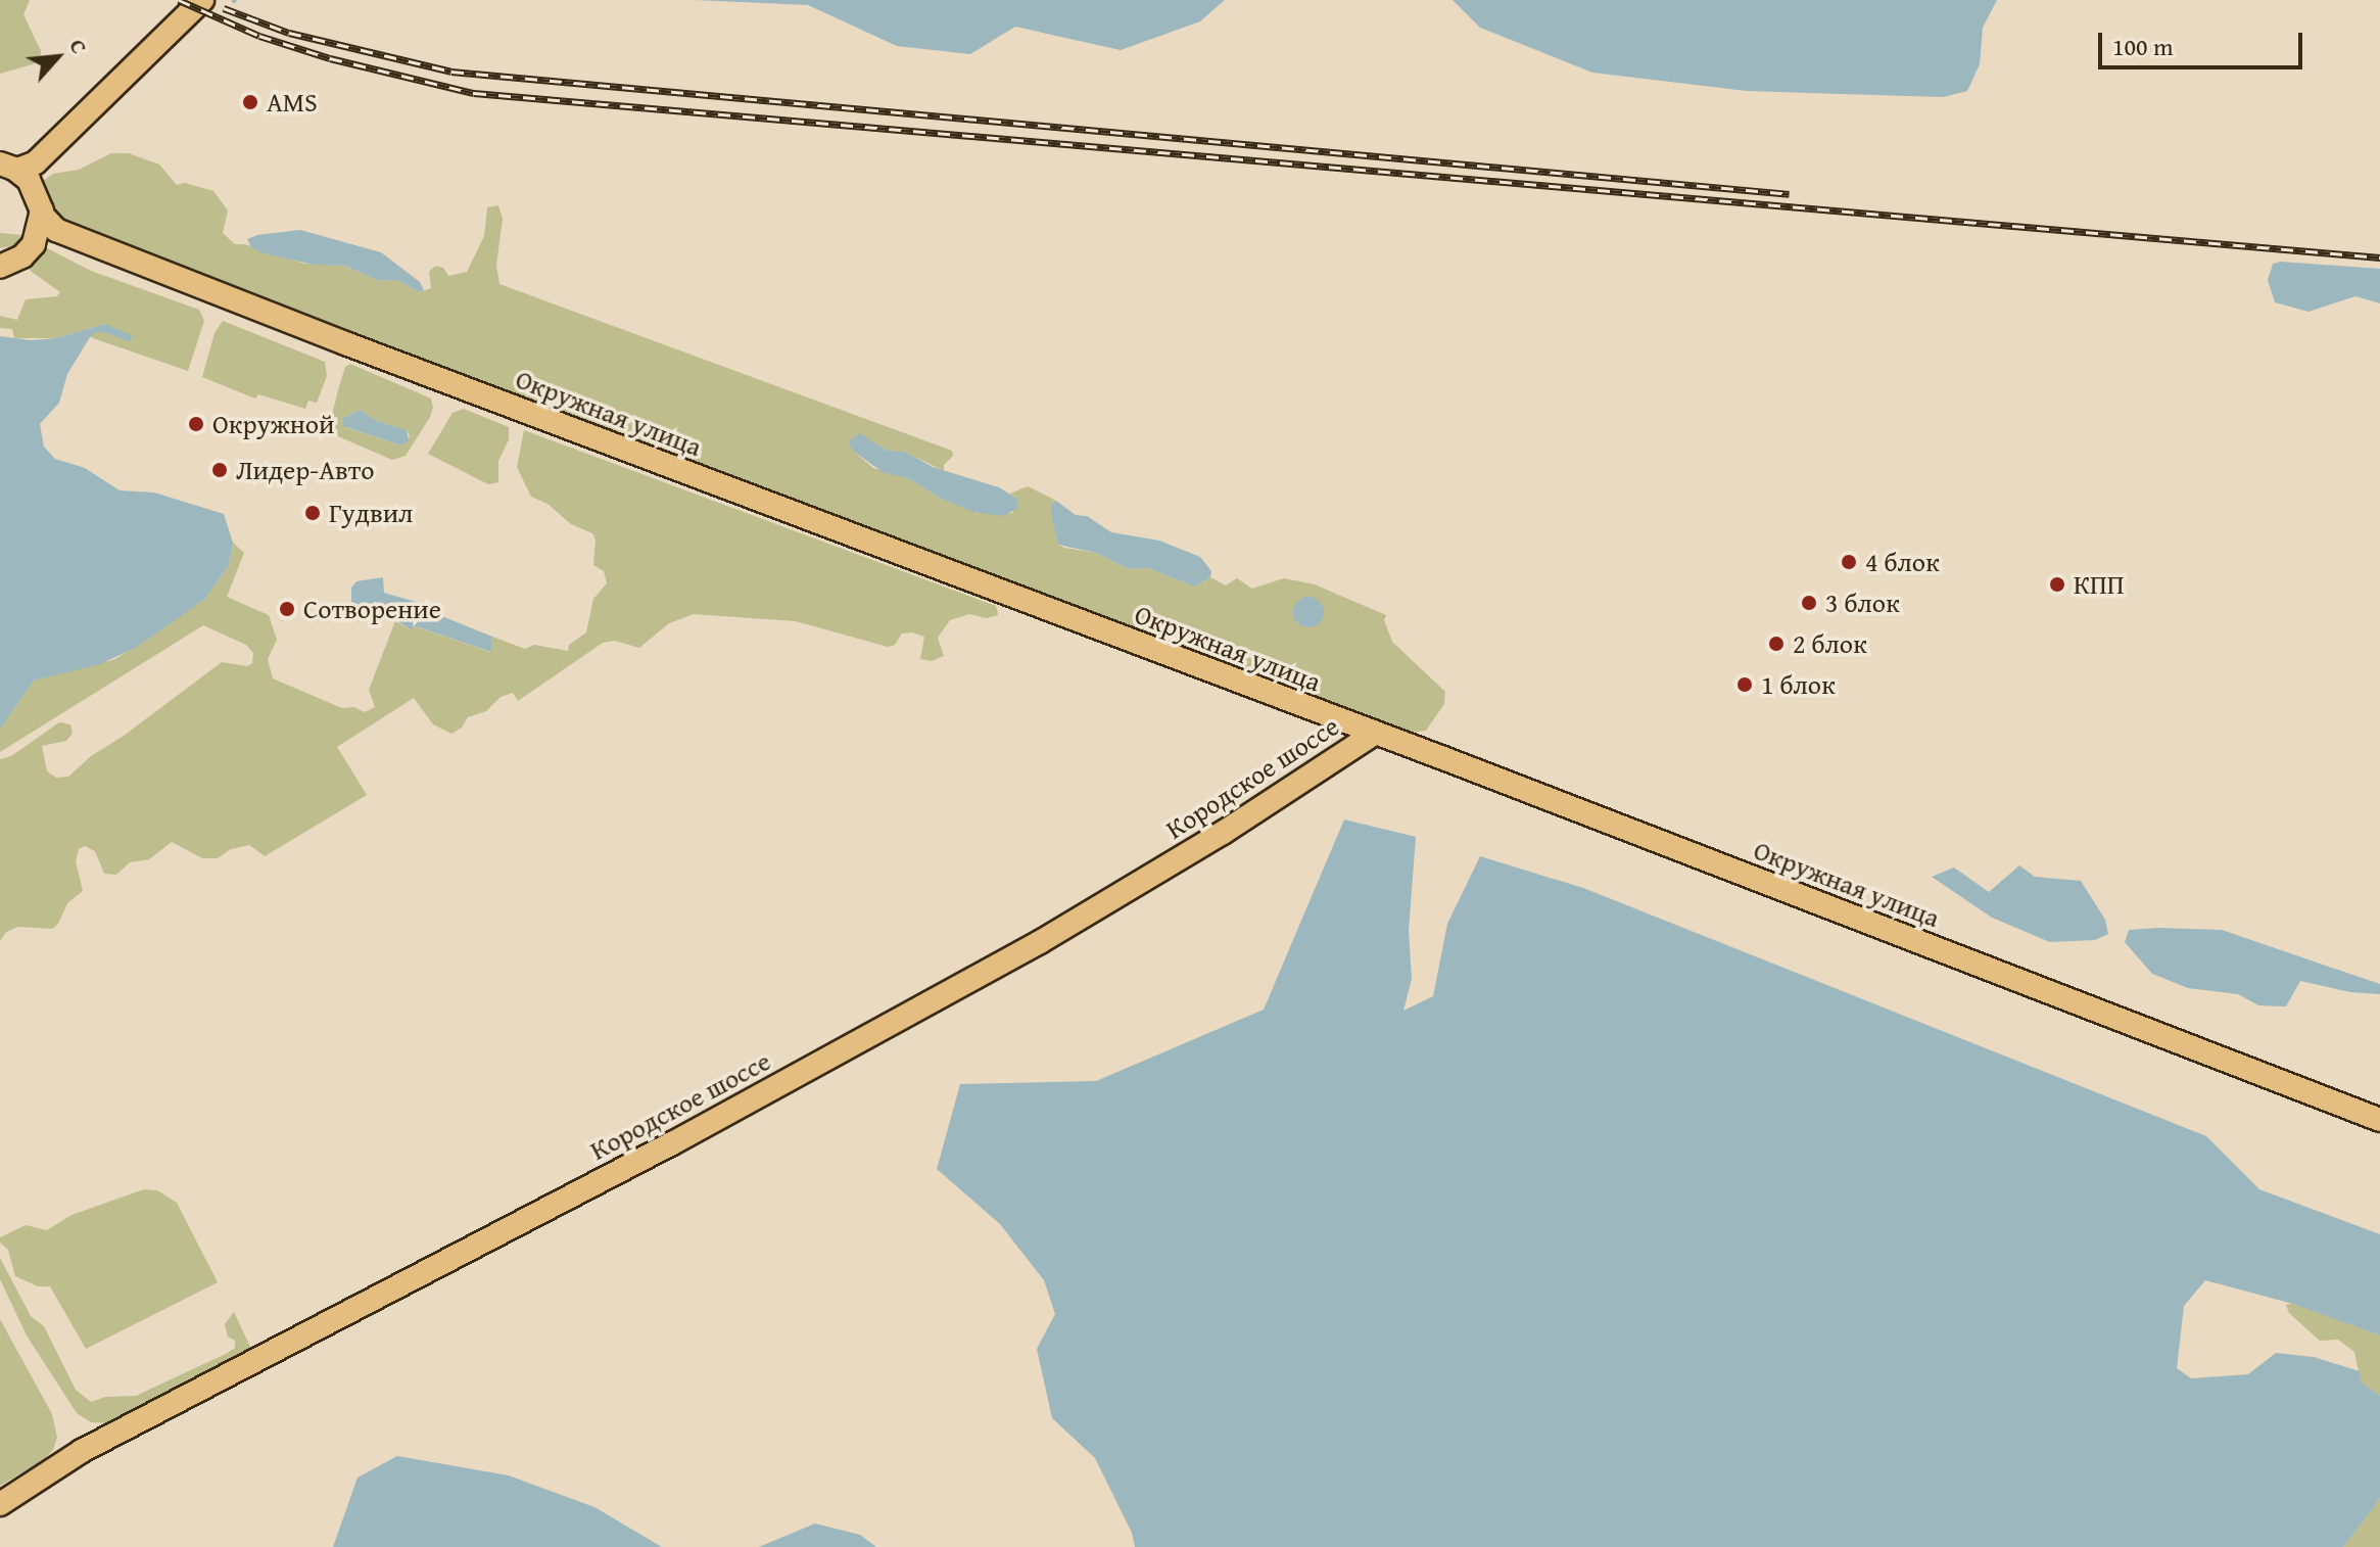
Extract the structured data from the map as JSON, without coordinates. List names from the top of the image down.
{
  "streets": {
    "main road": ["Окружная улица", "Кородское шоссе"]
  },
  "crossings": [
    ["Окружная улица", "Кородское шоссе"]
  ],
  "places": [
    "AMS",
    "Окружной",
    "Лидер-Авто",
    "Гудвил",
    "4 блок",
    "КПП",
    "3 блок",
    "Сотворение",
    "2 блок",
    "1 блок"
  ],
  "scale_bar": "100 m",
  "north": "top right"
}
